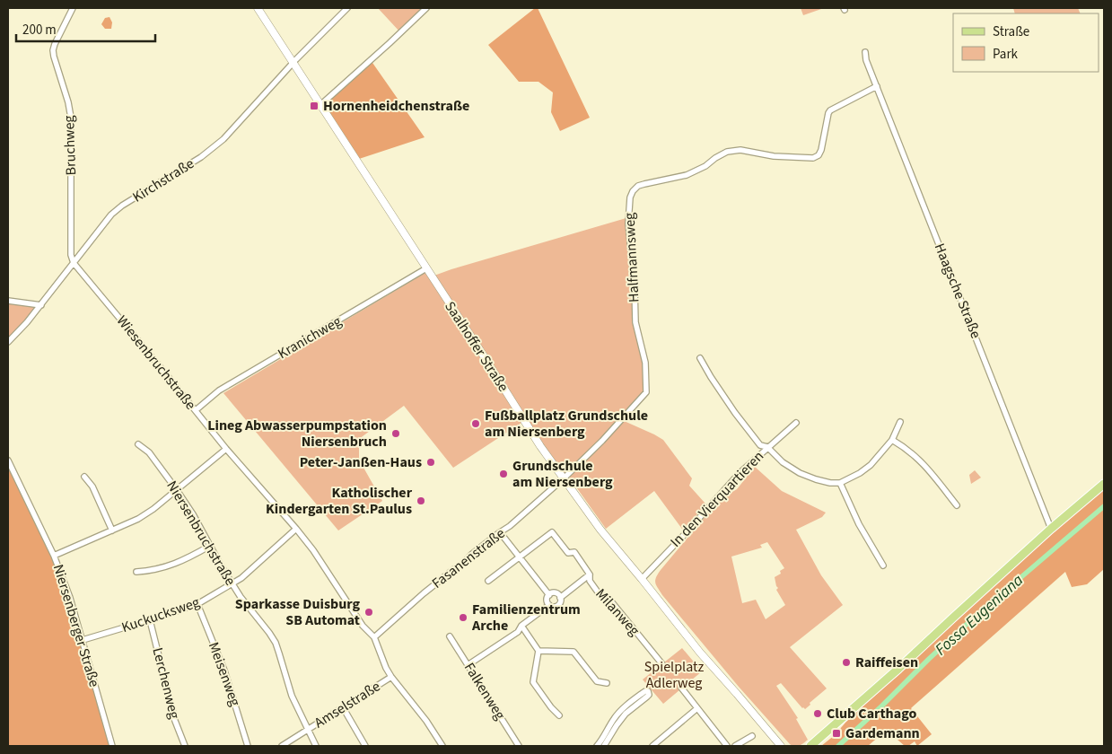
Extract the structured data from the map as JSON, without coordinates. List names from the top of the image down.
{
  "streets": {
    "main road": ["Saalhoffer Straße"],
    "street": [
      "Bruchweg",
      "Kirchstraße",
      "Halfmannsweg",
      "Haagsche Straße",
      "Kranichweg",
      "Wiesenbruchstraße",
      "In den Vierquartieren",
      "Niersenbruchstraße",
      "Fasanenstraße",
      "Milanweg",
      "Kuckucksweg",
      "Niersenberger Straße",
      "Meisenweg",
      "Lerchenweg",
      "Falkenweg",
      "Amselstraße"
    ]
  },
  "crossings": [
    ["Bruchweg", "Kirchstraße"],
    ["Bruchweg", "Wiesenbruchstraße"],
    ["Kirchstraße", "Saalhoffer Straße"],
    ["Kirchstraße", "Wiesenbruchstraße"],
    ["Halfmannsweg", "Haagsche Straße"],
    ["Halfmannsweg", "Saalhoffer Straße"],
    ["Halfmannsweg", "Fasanenstraße"],
    ["Kranichweg", "Saalhoffer Straße"],
    ["Kranichweg", "Wiesenbruchstraße"],
    ["Saalhoffer Straße", "In den Vierquartieren"],
    ["Saalhoffer Straße", "Fasanenstraße"],
    ["Wiesenbruchstraße", "Fasanenstraße"],
    ["Wiesenbruchstraße", "Kuckucksweg"],
    ["Wiesenbruchstraße", "Amselstraße"],
    ["Niersenbruchstraße", "Kuckucksweg"],
    ["Niersenbruchstraße", "Amselstraße"],
    ["Kuckucksweg", "Niersenberger Straße"],
    ["Kuckucksweg", "Meisenweg"],
    ["Kuckucksweg", "Lerchenweg"]
  ],
  "water": ["Fossa Eugeniana"],
  "parks": ["Spielplatz Adlerweg"],
  "places": {
    "transit": ["Hornenheidchenstraße", "Gardemann"],
    "other": [
      "Fußballplatz Grundschule am Niersenberg",
      "Lineg Abwasserpumpstation Niersenbruch",
      "Peter-Janßen-Haus",
      "Grundschule am Niersenberg",
      "Katholischer Kindergarten St.Paulus",
      "Sparkasse Duisburg SB Automat",
      "Familienzentrum Arche",
      "Raiffeisen",
      "Club Carthago"
    ]
  },
  "legend": ["Straße", "Park"],
  "scale_bar": "200 m"
}
